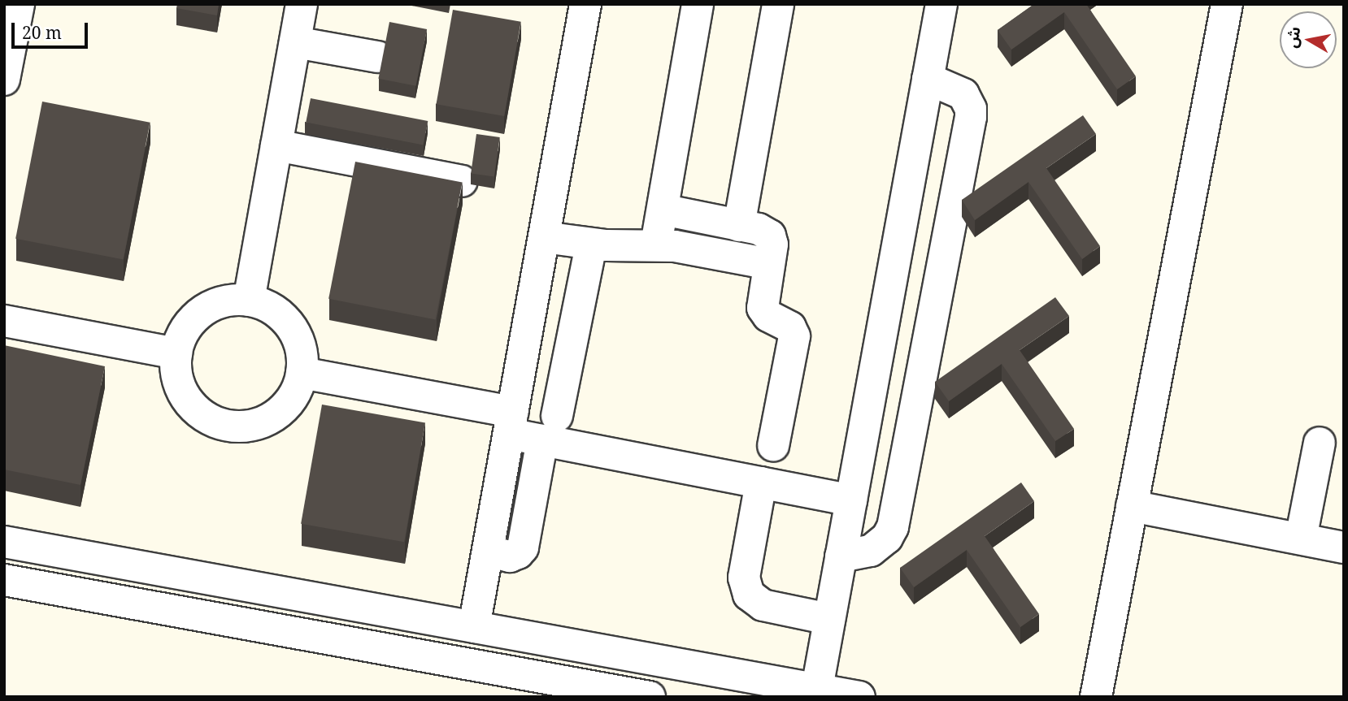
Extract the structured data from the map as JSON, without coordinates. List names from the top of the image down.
{
  "scale_bar": "20 m",
  "north": "left"
}
